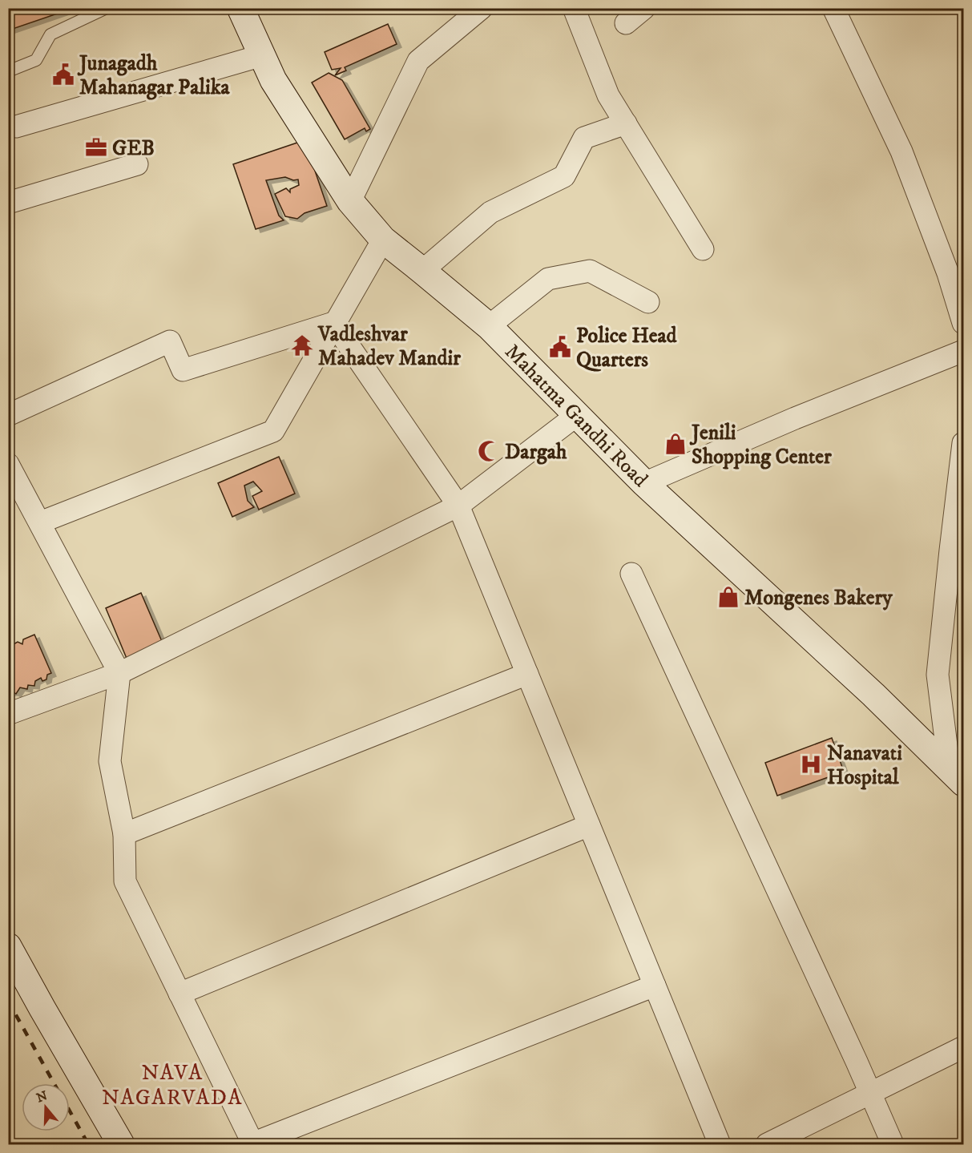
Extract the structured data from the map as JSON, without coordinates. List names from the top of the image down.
{
  "streets": {
    "street": ["Mahatma Gandhi Road"]
  },
  "districts": ["NAVA NAGARVADA"],
  "places": {
    "public building": ["Junagadh Mahanagar Palika", "Police Head Quarters"],
    "office": ["GEB"],
    "temple": ["Vadleshvar Mahadev Mandir"],
    "shop": ["Jenili Shopping Center", "Mongenes Bakery"],
    "mosque": ["Dargah"],
    "hospital": ["Nanavati Hospital"]
  },
  "north": "top"
}
